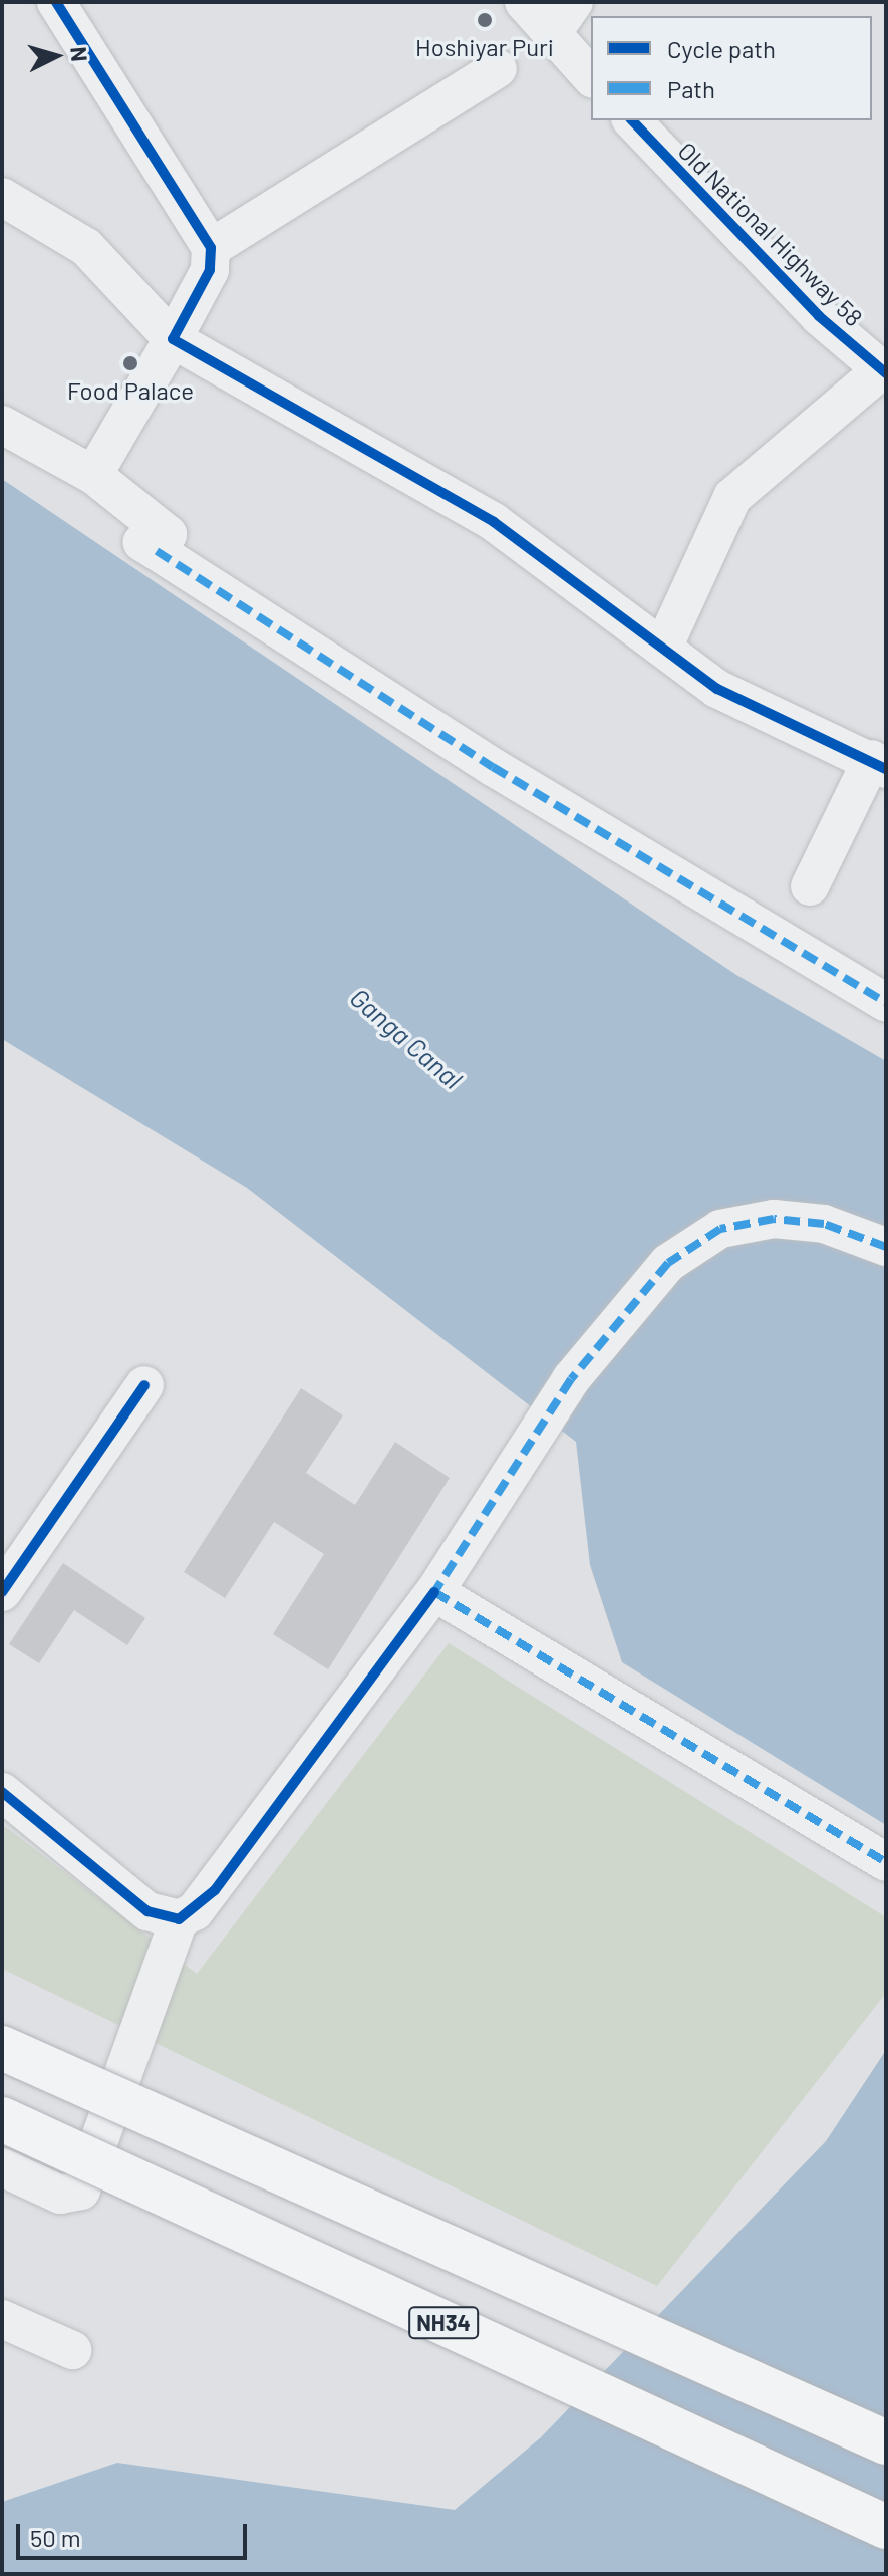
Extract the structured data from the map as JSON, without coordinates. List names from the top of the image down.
{
  "streets": {
    "highway": ["NH34"],
    "street": ["Old National Highway 58"]
  },
  "water": ["Ganga Canal"],
  "places": ["Hoshiyar Puri", "Food Palace"],
  "legend": ["Cycle path", "Path"],
  "scale_bar": "50 m",
  "north": "right"
}
